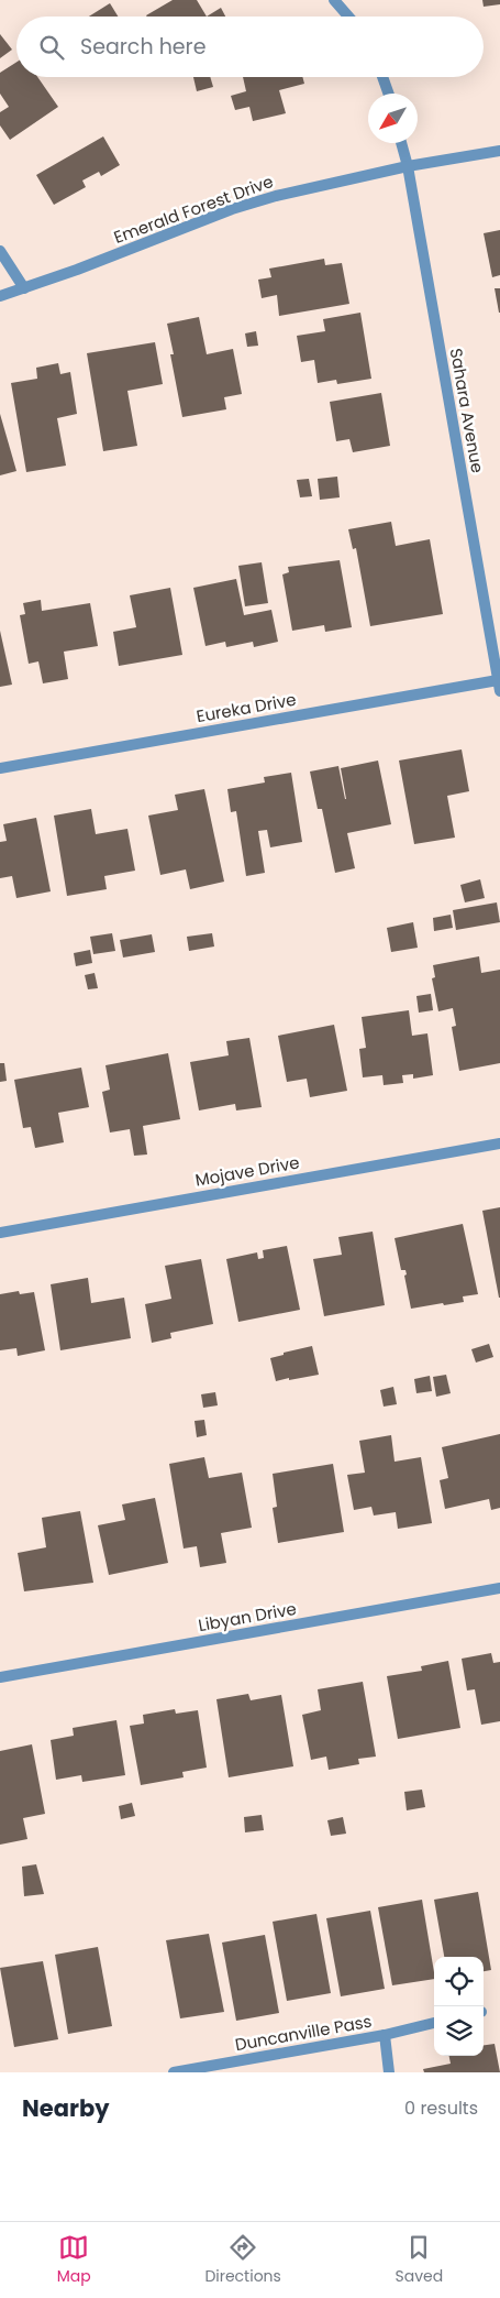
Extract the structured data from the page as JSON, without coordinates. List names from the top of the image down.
{
  "streets": {
    "street": [
      "Emerald Forest Drive",
      "Sahara Avenue",
      "Eureka Drive",
      "Mojave Drive",
      "Libyan Drive",
      "Duncanville Pass"
    ]
  },
  "crossings": [
    ["Emerald Forest Drive", "Sahara Avenue"],
    ["Sahara Avenue", "Eureka Drive"]
  ],
  "north": "bottom left",
  "page": {
    "search": "Search here",
    "heading": ["Nearby", "0 results"],
    "nav": ["Map", "Directions", "Saved"]
  }
}
